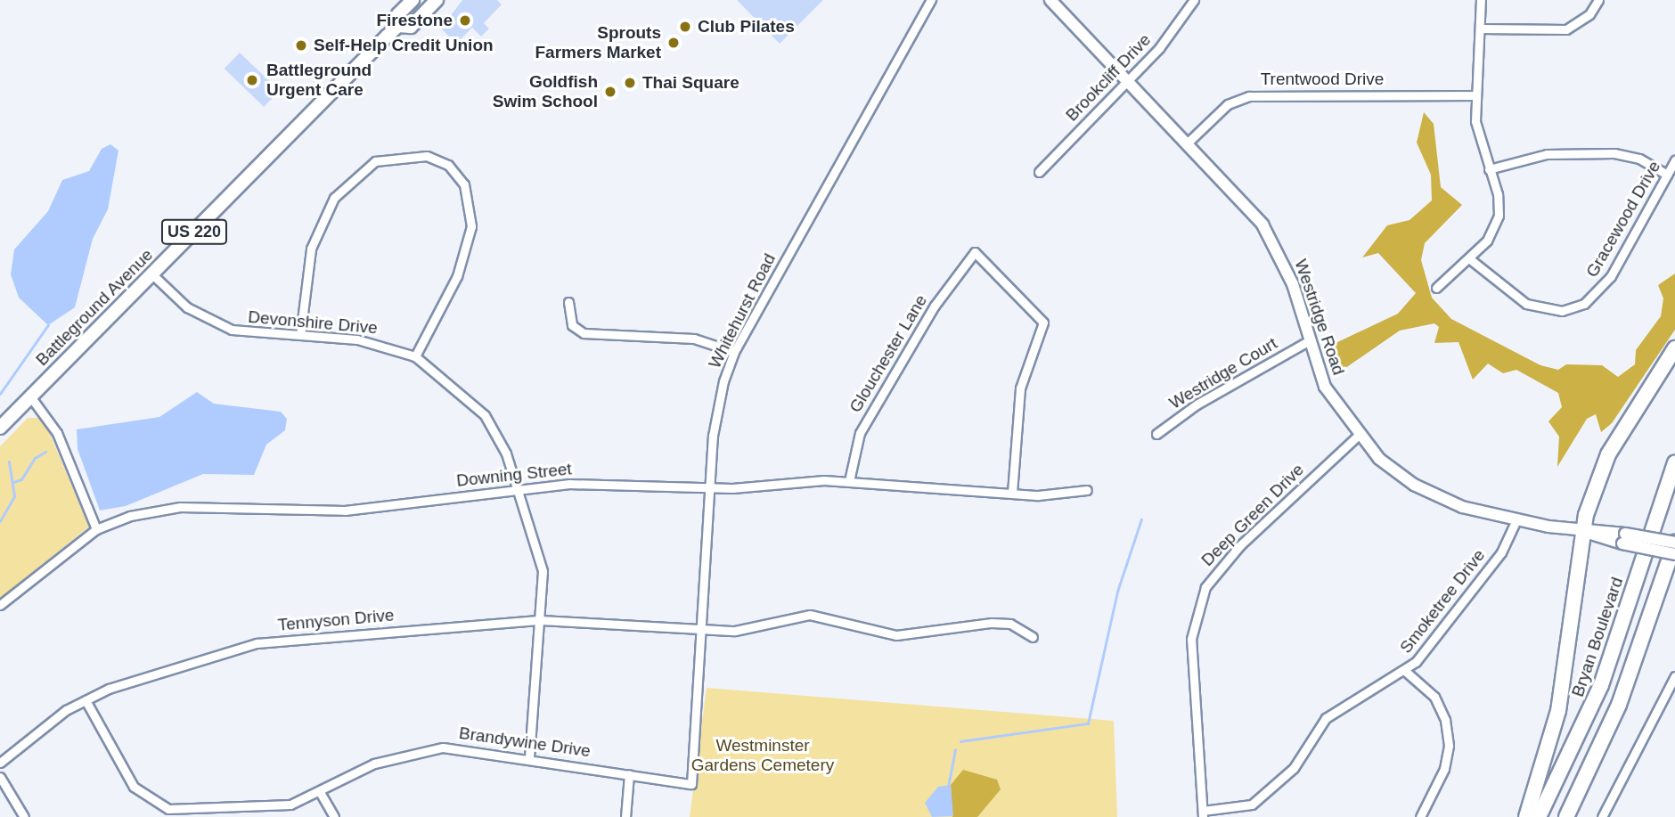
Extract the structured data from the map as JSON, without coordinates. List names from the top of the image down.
{
  "streets": {
    "highway": ["Bryan Boulevard"],
    "main road": ["US 220", "Battleground Avenue", "Westridge Road"],
    "street": [
      "Brookcliff Drive",
      "Trentwood Drive",
      "Gracewood Drive",
      "Whitehurst Road",
      "Devonshire Drive",
      "Glouchester Lane",
      "Westridge Court",
      "Downing Street",
      "Deep Green Drive",
      "Smoketree Drive",
      "Tennyson Drive",
      "Brandywine Drive"
    ]
  },
  "crossings": [
    ["Brookcliff Drive", "Westridge Road"],
    ["Trentwood Drive", "Westridge Road"],
    ["Battleground Avenue", "Devonshire Drive"],
    ["Whitehurst Road", "Downing Street"],
    ["Whitehurst Road", "Tennyson Drive"],
    ["Whitehurst Road", "Brandywine Drive"],
    ["Westridge Road", "Westridge Court"],
    ["Westridge Road", "Deep Green Drive"],
    ["Westridge Road", "Smoketree Drive"],
    ["Devonshire Drive", "Downing Street"],
    ["Devonshire Drive", "Tennyson Drive"],
    ["Devonshire Drive", "Brandywine Drive"],
    ["Glouchester Lane", "Downing Street"],
    ["Deep Green Drive", "Smoketree Drive"],
    ["Tennyson Drive", "Brandywine Drive"]
  ],
  "parks": ["Westminster Gardens Cemetery"],
  "places": [
    "Firestone",
    "Club Pilates",
    "Sprouts Farmers Market",
    "Self-Help Credit Union",
    "Battleground Urgent Care",
    "Thai Square",
    "Goldfish Swim School"
  ]
}
